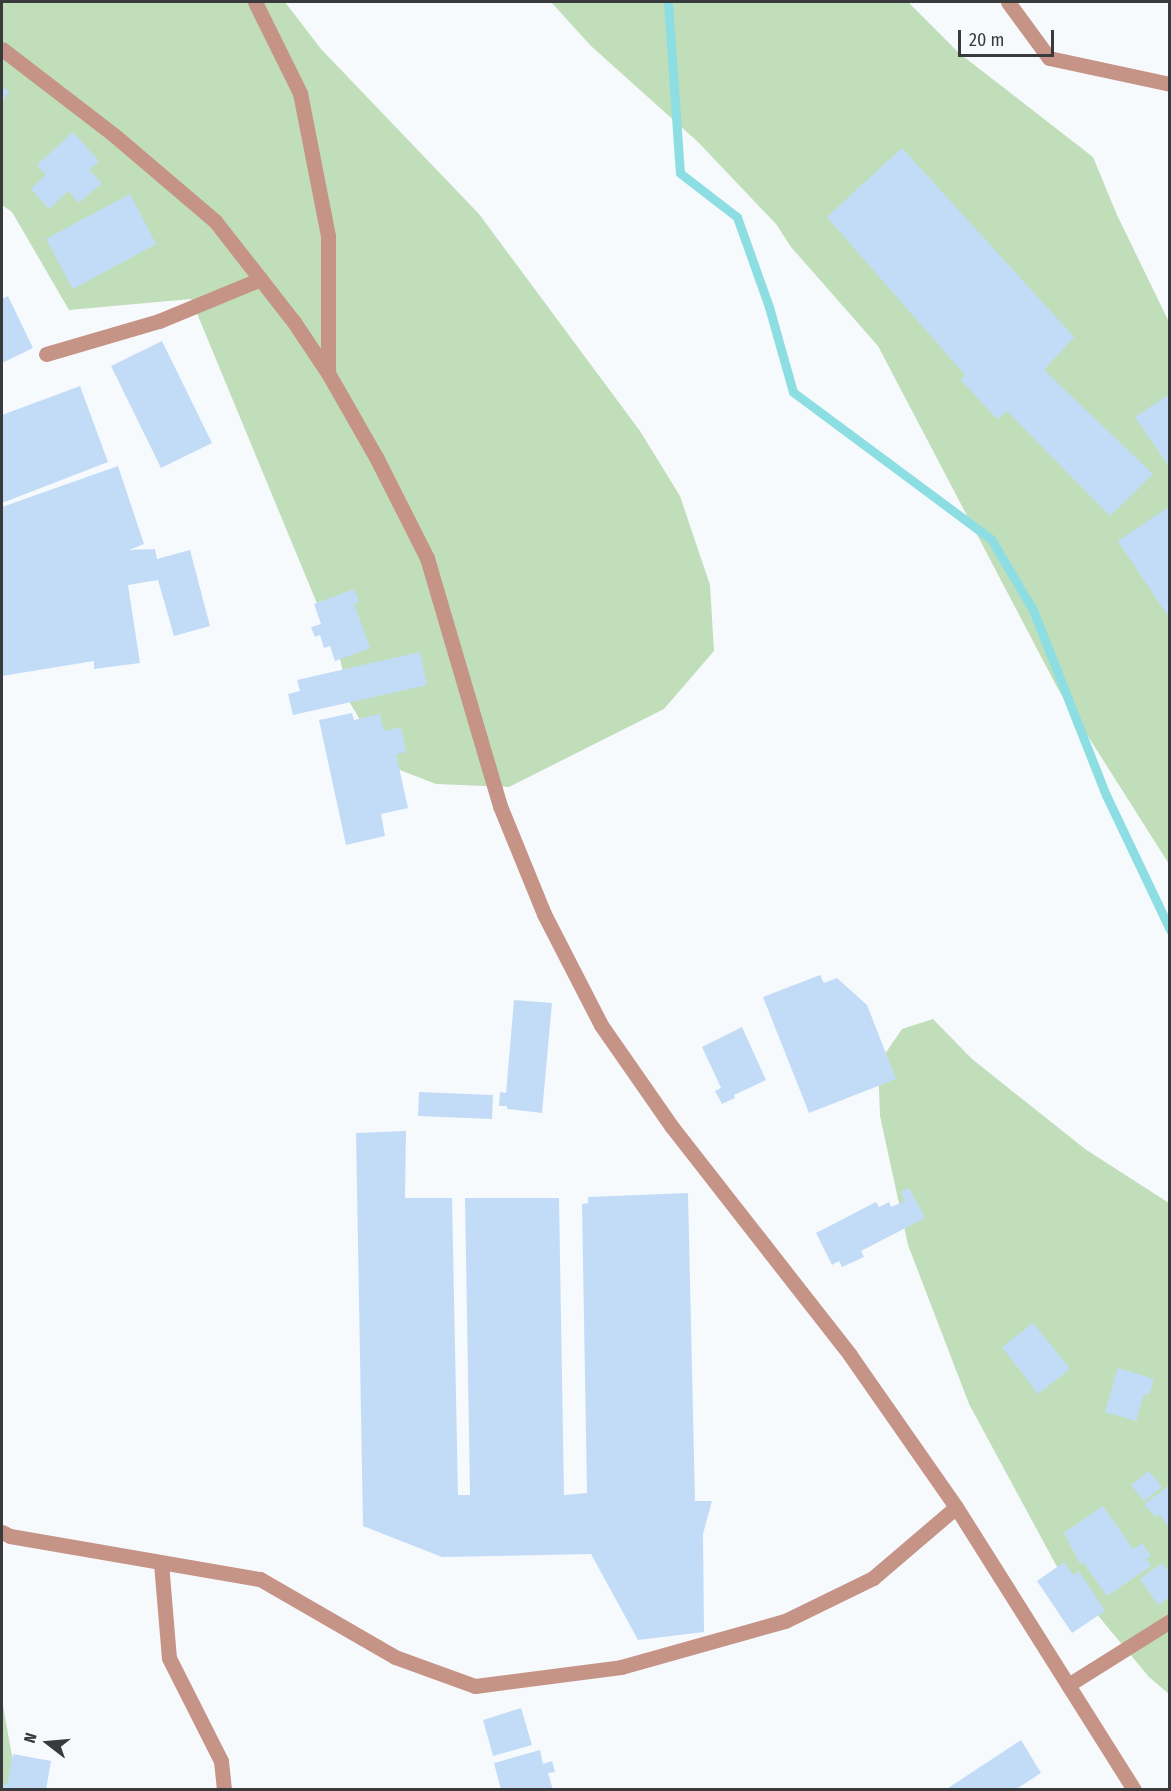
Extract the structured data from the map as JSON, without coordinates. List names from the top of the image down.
{
  "scale_bar": "20 m",
  "north": "left"
}
